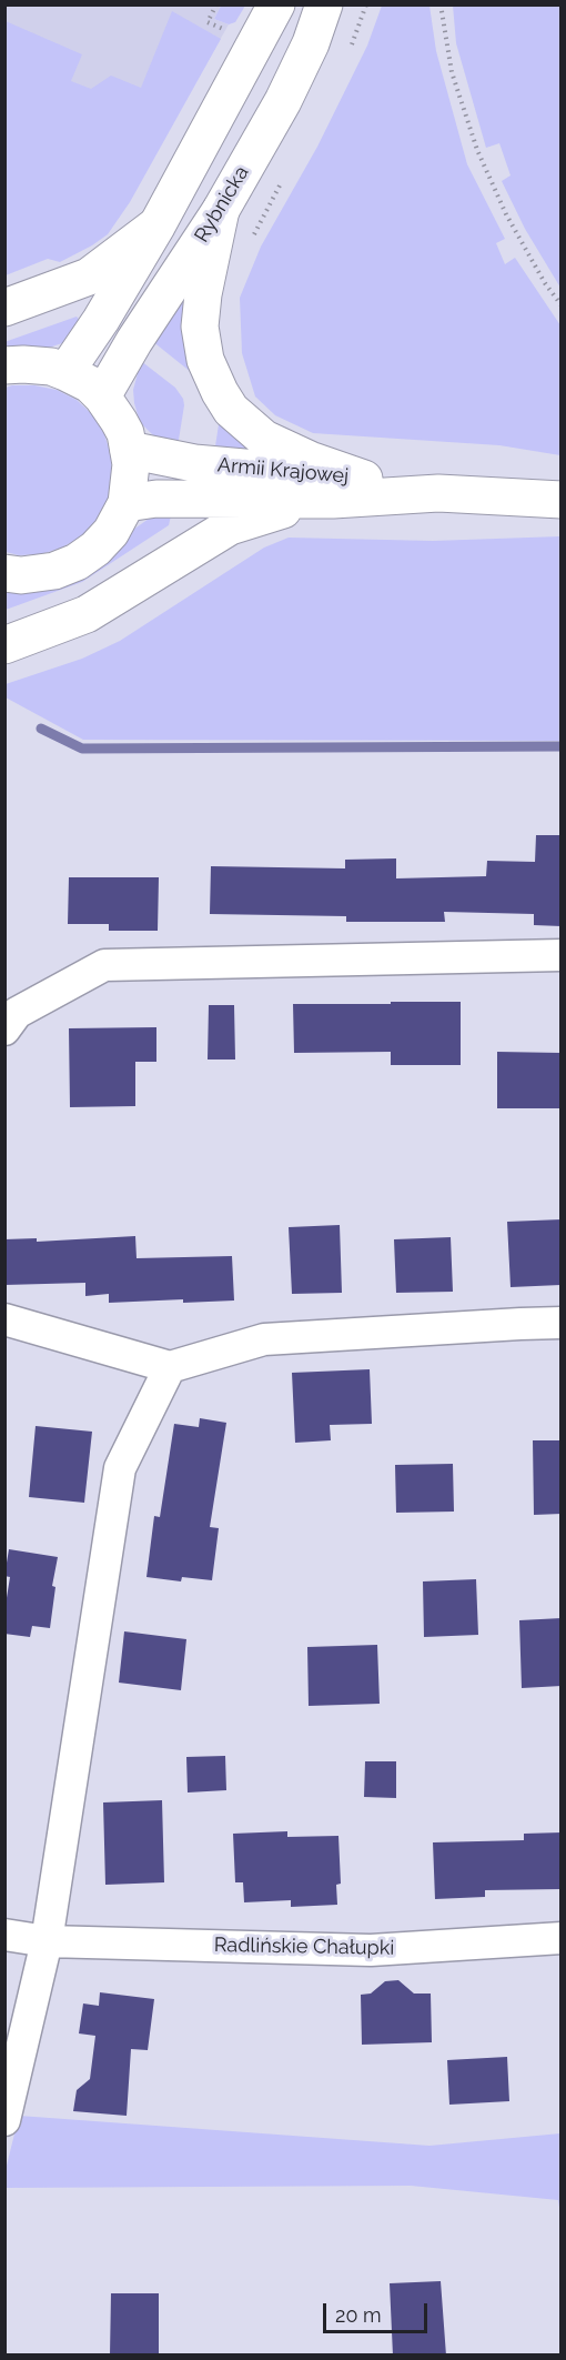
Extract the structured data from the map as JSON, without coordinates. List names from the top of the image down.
{
  "streets": {
    "main road": ["Rybnicka", "Armii Krajowej"],
    "street": ["Radlińskie Chałupki"]
  },
  "scale_bar": "20 m"
}
